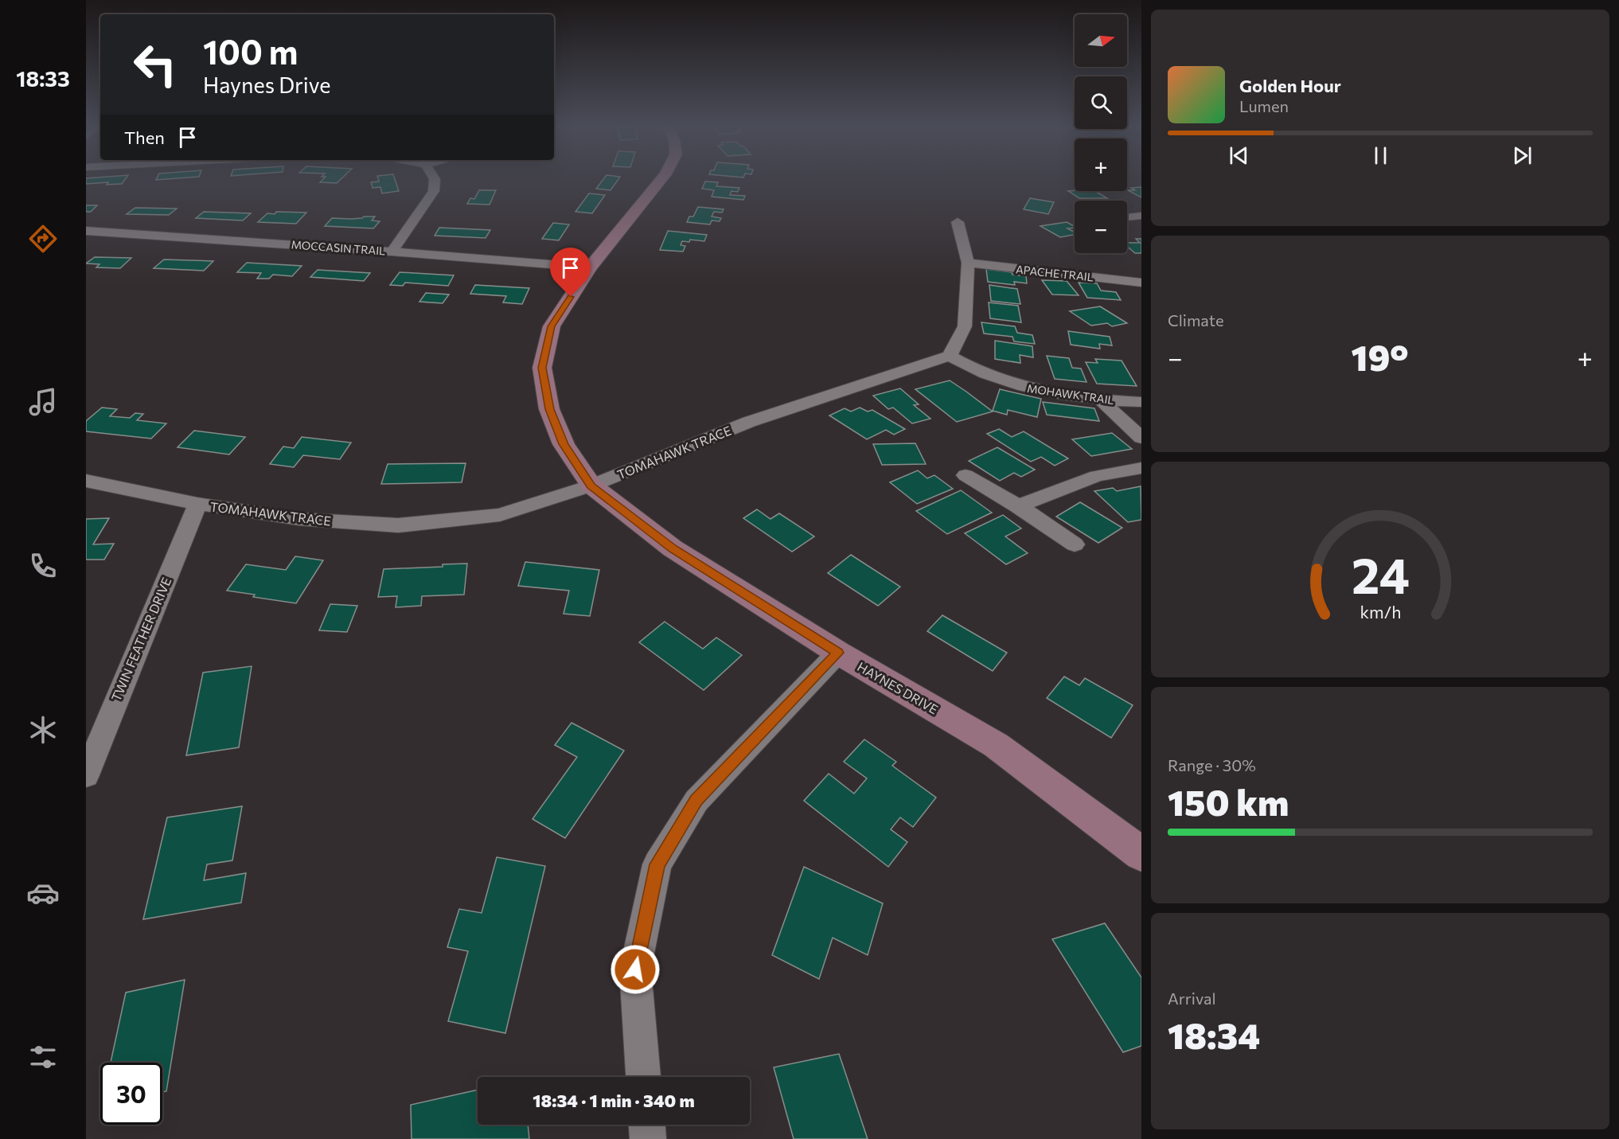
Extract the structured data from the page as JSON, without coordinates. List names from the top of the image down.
{
  "streets": {
    "street": [
      "MOCCASIN TRAIL",
      "APACHE TRAIL",
      "MOHAWK TRAIL",
      "TOMAHAWK TRACE",
      "TWIN FEATHER DRIVE",
      "HAYNES DRIVE"
    ]
  },
  "crossings": [
    ["MOCCASIN TRAIL", "HAYNES DRIVE"],
    ["MOHAWK TRAIL", "TOMAHAWK TRACE"],
    ["TOMAHAWK TRACE", "TWIN FEATHER DRIVE"],
    ["TOMAHAWK TRACE", "HAYNES DRIVE"]
  ],
  "north": "right",
  "page": {
    "tabs": "18:33",
    "map_buttons": ["+", "−"],
    "turn": ["100 m", "Haynes Drive"],
    "song": ["Golden Hour", "Lumen"],
    "then": "Then",
    "tile": [
      "Climate",
      ["Range · 30%", "150 km"],
      ["Arrival", "18:34"]
    ],
    "heat": ["−", "19°", "+"],
    "limit": "30",
    "trip": "18:34 · 1 min · 340 m",
    "gauge": ["24", "km/h"]
  }
}
